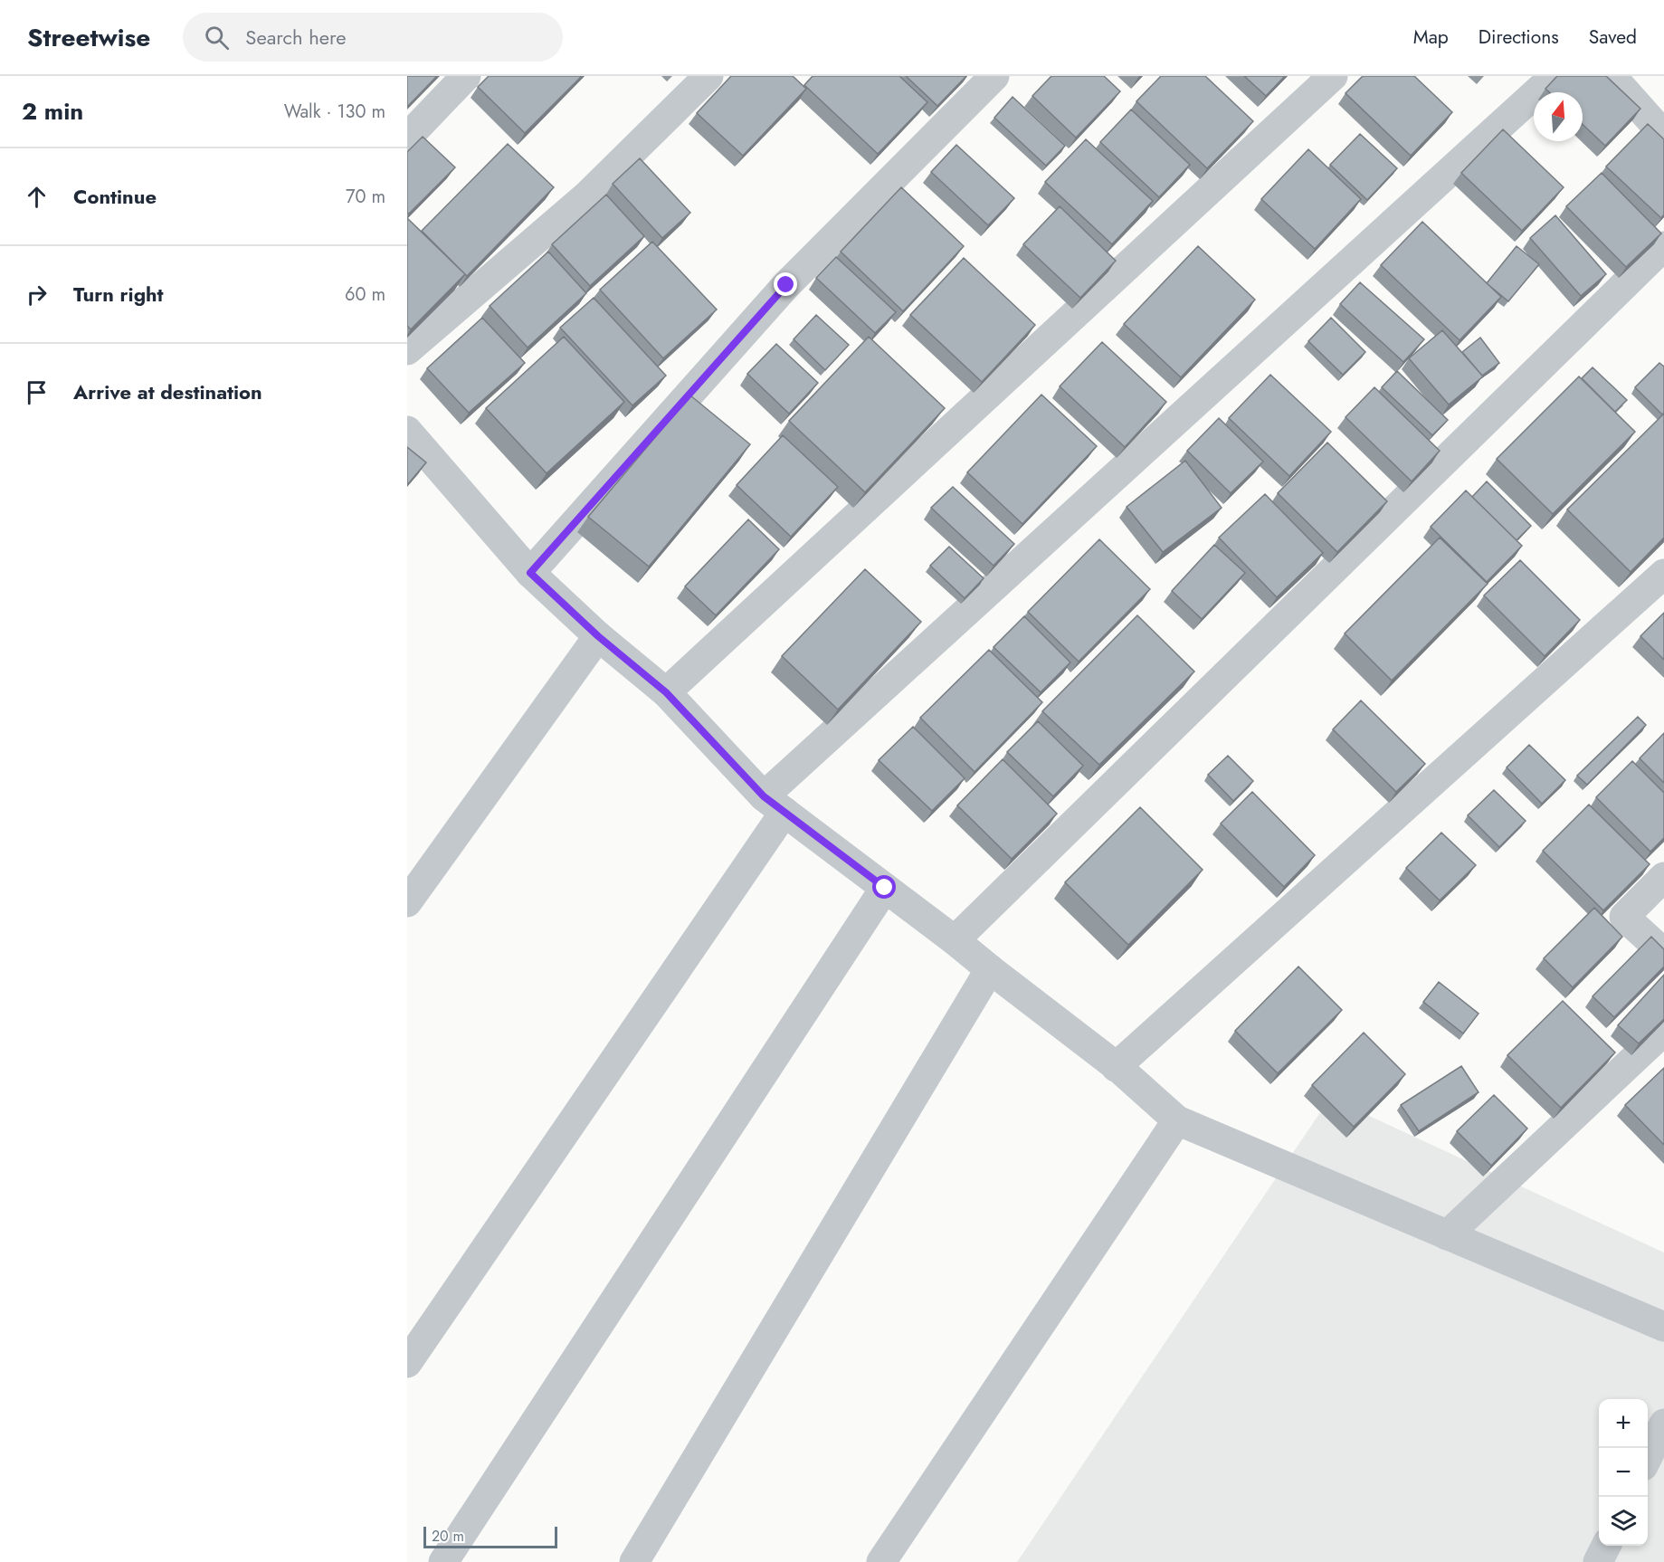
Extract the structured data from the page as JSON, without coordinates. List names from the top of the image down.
{
  "scale_bar": "20 m",
  "north": "top",
  "page": {
    "header": "Streetwise",
    "search": "Search here",
    "nav": ["Map", "Directions", "Saved"],
    "heading": ["2 min", "Walk · 130 m"],
    "list": [
      ["Continue", "70 m"],
      ["Turn right", "60 m"],
      "Arrive at destination"
    ],
    "map_buttons": ["+", "−"],
    "scale": "20 m"
  }
}
